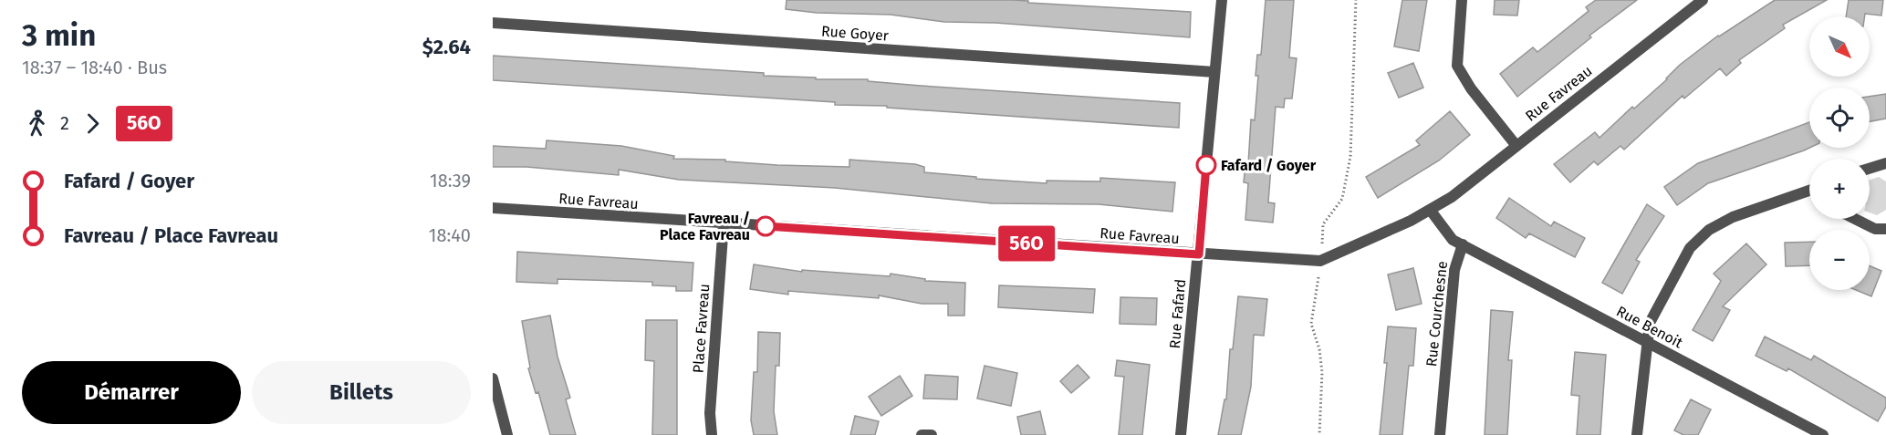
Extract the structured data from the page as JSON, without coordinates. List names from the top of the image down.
{
  "streets": {
    "street": [
      "Rue Goyer",
      "Rue Favreau",
      "Rue Fafard",
      "Rue Courchesne",
      "Rue Benoit",
      "Place Favreau"
    ]
  },
  "crossings": [
    ["Rue Goyer", "Rue Fafard"],
    ["Rue Favreau", "Rue Fafard"],
    ["Rue Favreau", "Rue Courchesne"],
    ["Rue Favreau", "Place Favreau"],
    ["Rue Courchesne", "Rue Benoit"]
  ],
  "places": ["Fafard / Goyer", "Favreau / Place Favreau"],
  "lines": ["bus line 56O"],
  "north": "bottom right",
  "page": {
    "heading": ["3 min", "18:37 – 18:40 · Bus", "$2.64"],
    "on_map": "56O",
    "map_buttons": ["+", "−"],
    "legs": ["2", "56O"],
    "list": [
      {
        "name": "Fafard / Goyer",
        "value": "18:39"
      },
      {
        "name": "Favreau / Place Favreau",
        "value": "18:40"
      }
    ],
    "buttons": ["Démarrer", "Billets"]
  }
}
